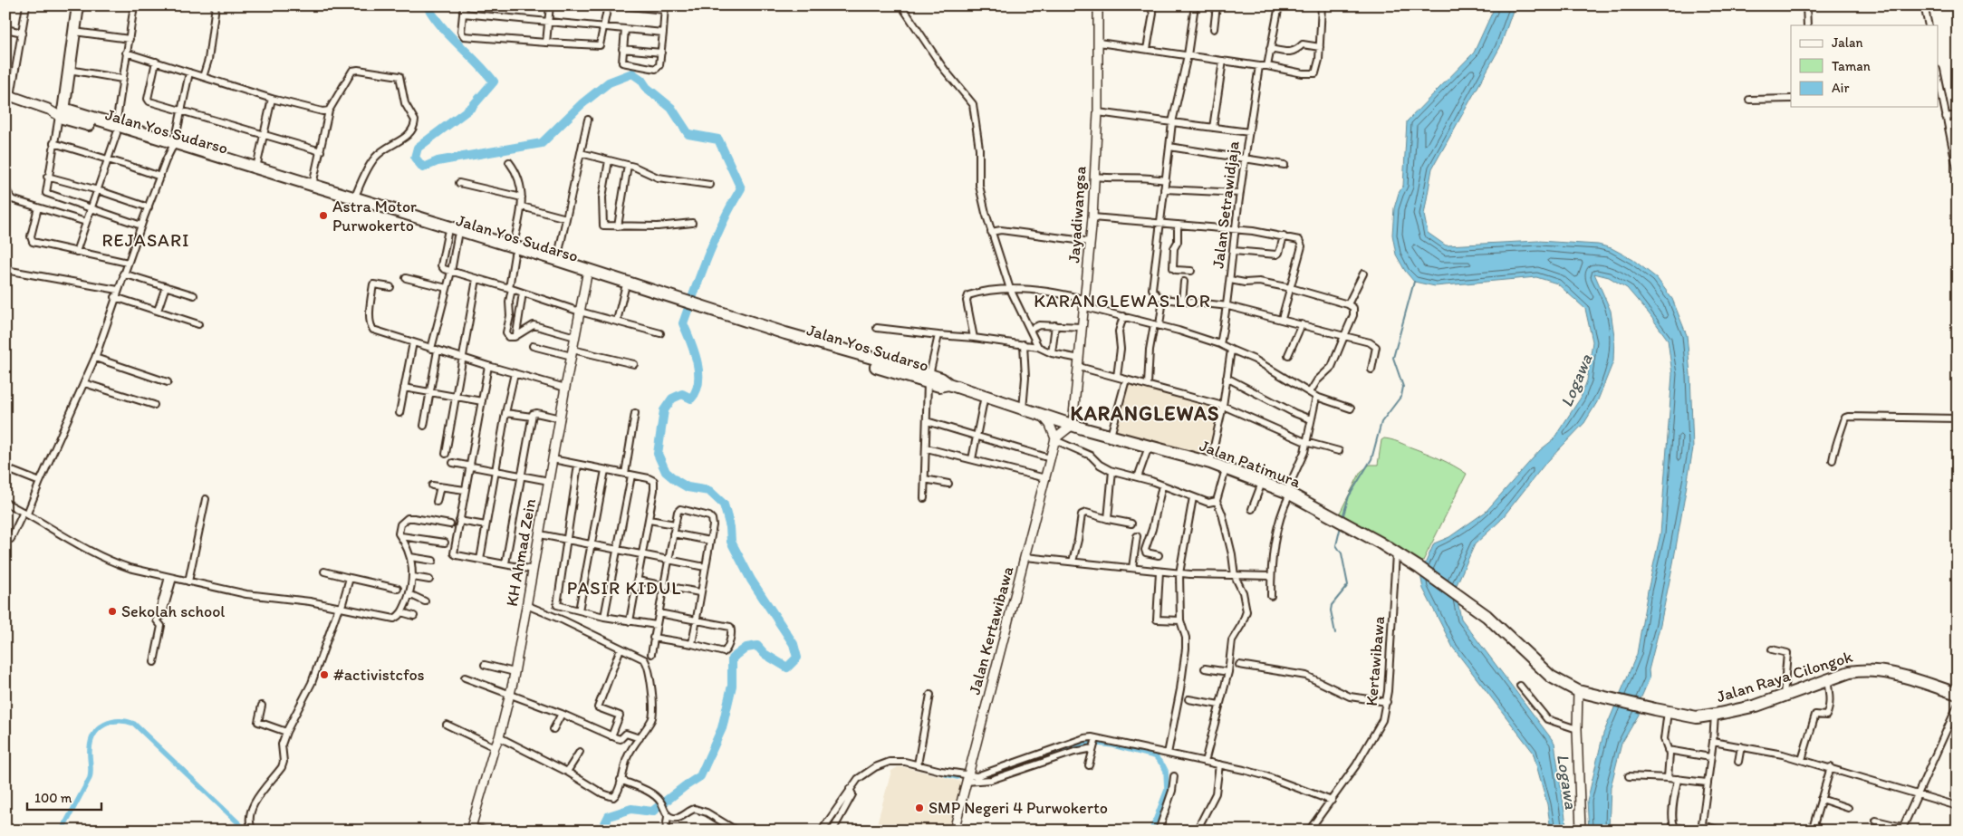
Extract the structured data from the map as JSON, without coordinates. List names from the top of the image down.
{
  "streets": {
    "highway": ["Jalan Yos Sudarso", "Jalan Patimura", "Jalan Raya Cilongok"],
    "street": [
      "Jalan Setrawidjaja",
      "Jayadiwangsa",
      "KH Ahmad Zein",
      "Jalan Kertawibawa",
      "Kertawibawa"
    ]
  },
  "crossings": [
    ["Jalan Yos Sudarso", "Jayadiwangsa"],
    ["Jalan Yos Sudarso", "Jalan Patimura"],
    ["Jalan Yos Sudarso", "KH Ahmad Zein"],
    ["Jayadiwangsa", "Jalan Patimura"],
    ["Jalan Patimura", "Kertawibawa"],
    ["Jalan Patimura", "Jalan Raya Cilongok"]
  ],
  "districts": [
    "REJASARI",
    "KARANGLEWAS LOR",
    "KARANGLEWAS",
    "PASIR KIDUL"
  ],
  "water": ["Logawa"],
  "places": [
    "Astra Motor Purwokerto",
    "Sekolah school",
    "#activistcfos",
    "SMP Negeri 4 Purwokerto"
  ],
  "legend": ["Jalan", "Taman", "Air"],
  "scale_bar": "100 m"
}
